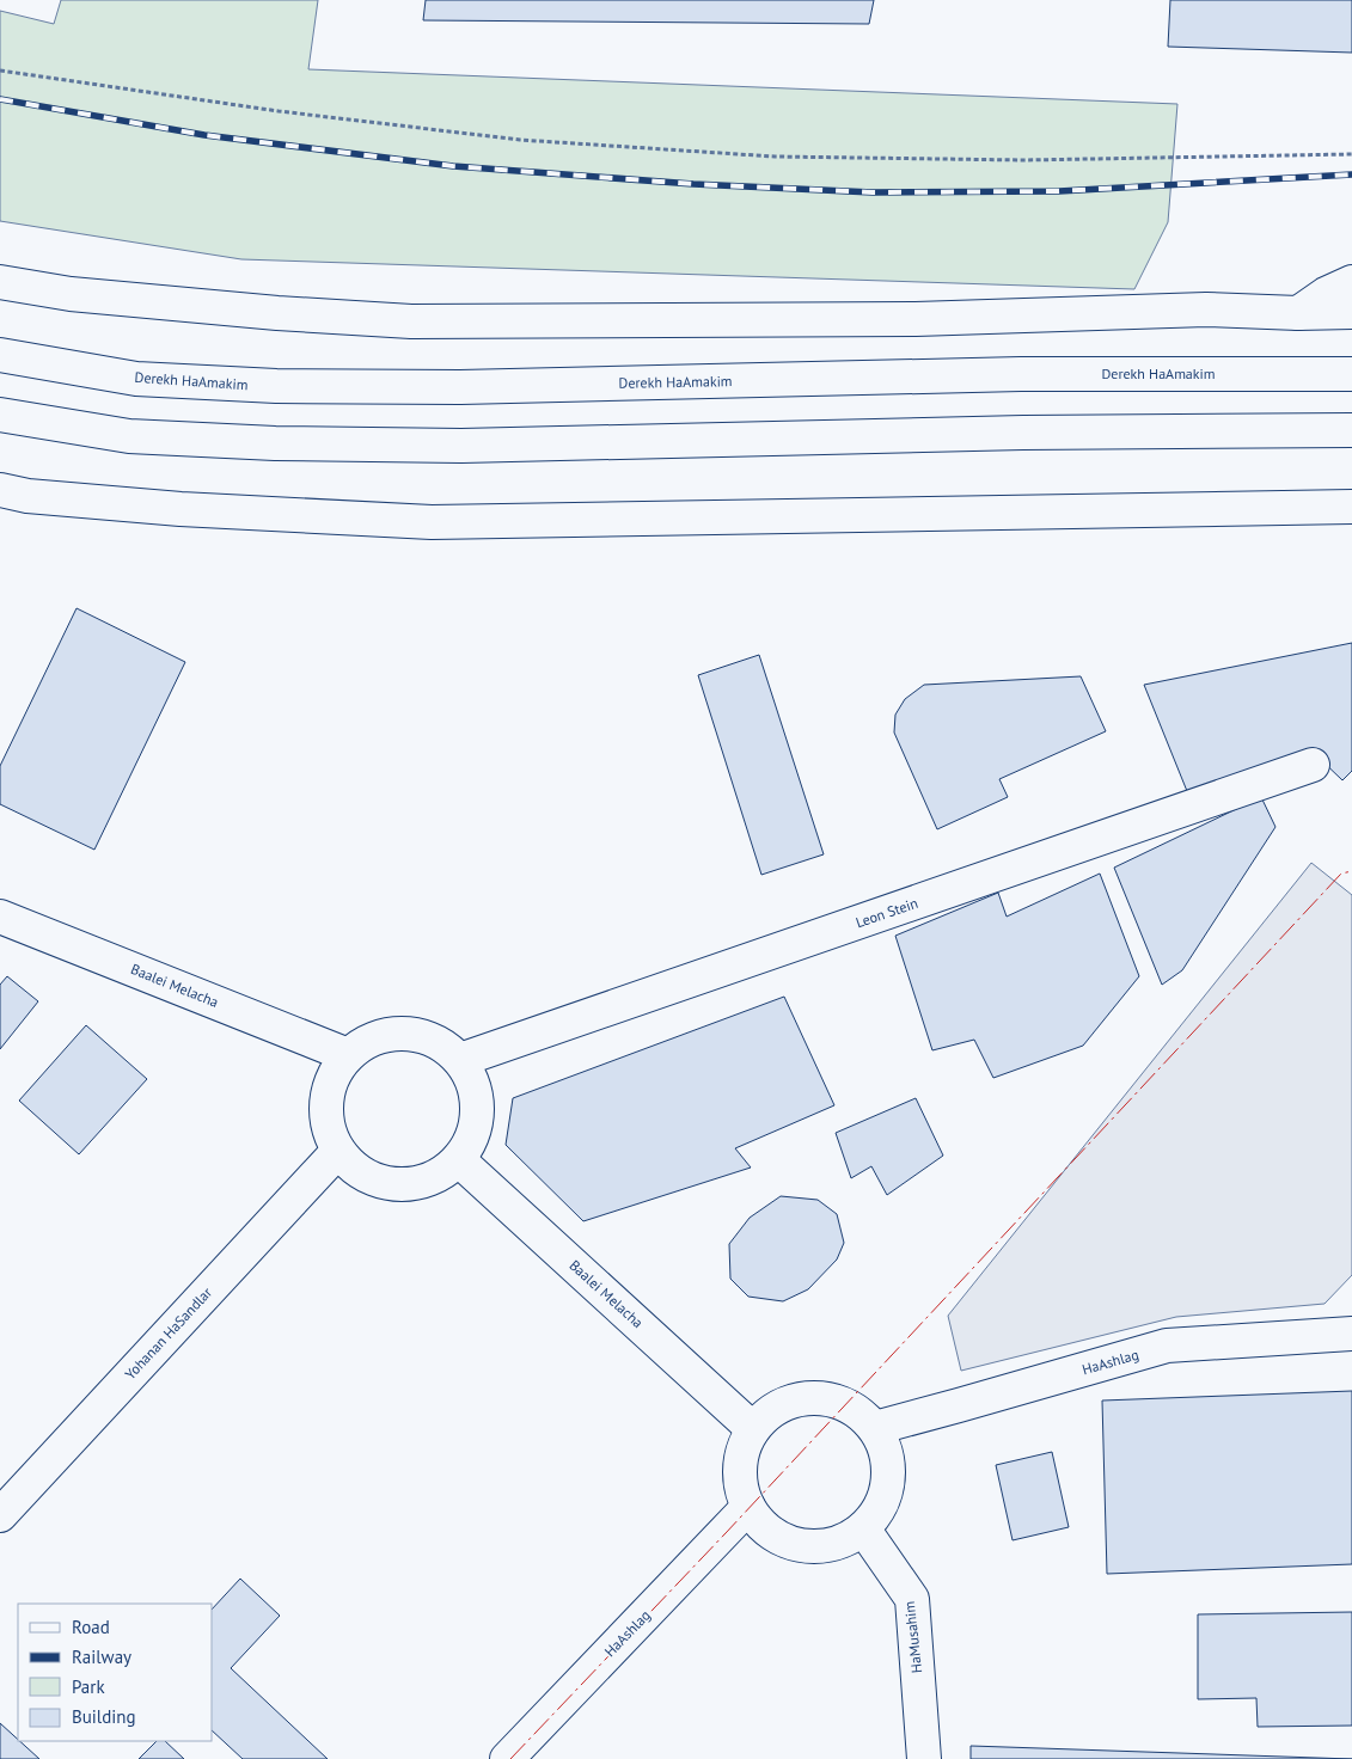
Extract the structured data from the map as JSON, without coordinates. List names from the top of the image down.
{
  "streets": {
    "main road": [
      "Derekh HaAmakim",
      "Leon Stein",
      "Baalei Melacha",
      "Yohanan HaSandlar",
      "HaAshlag",
      "HaMusahim"
    ]
  },
  "crossings": [
    ["Leon Stein", "Baalei Melacha"],
    ["Leon Stein", "Yohanan HaSandlar"],
    ["Baalei Melacha", "Yohanan HaSandlar"],
    ["Baalei Melacha", "HaAshlag"],
    ["Baalei Melacha", "HaMusahim"],
    ["HaAshlag", "HaMusahim"]
  ],
  "legend": [
    "Road",
    "Railway",
    "Park",
    "Building"
  ]
}
